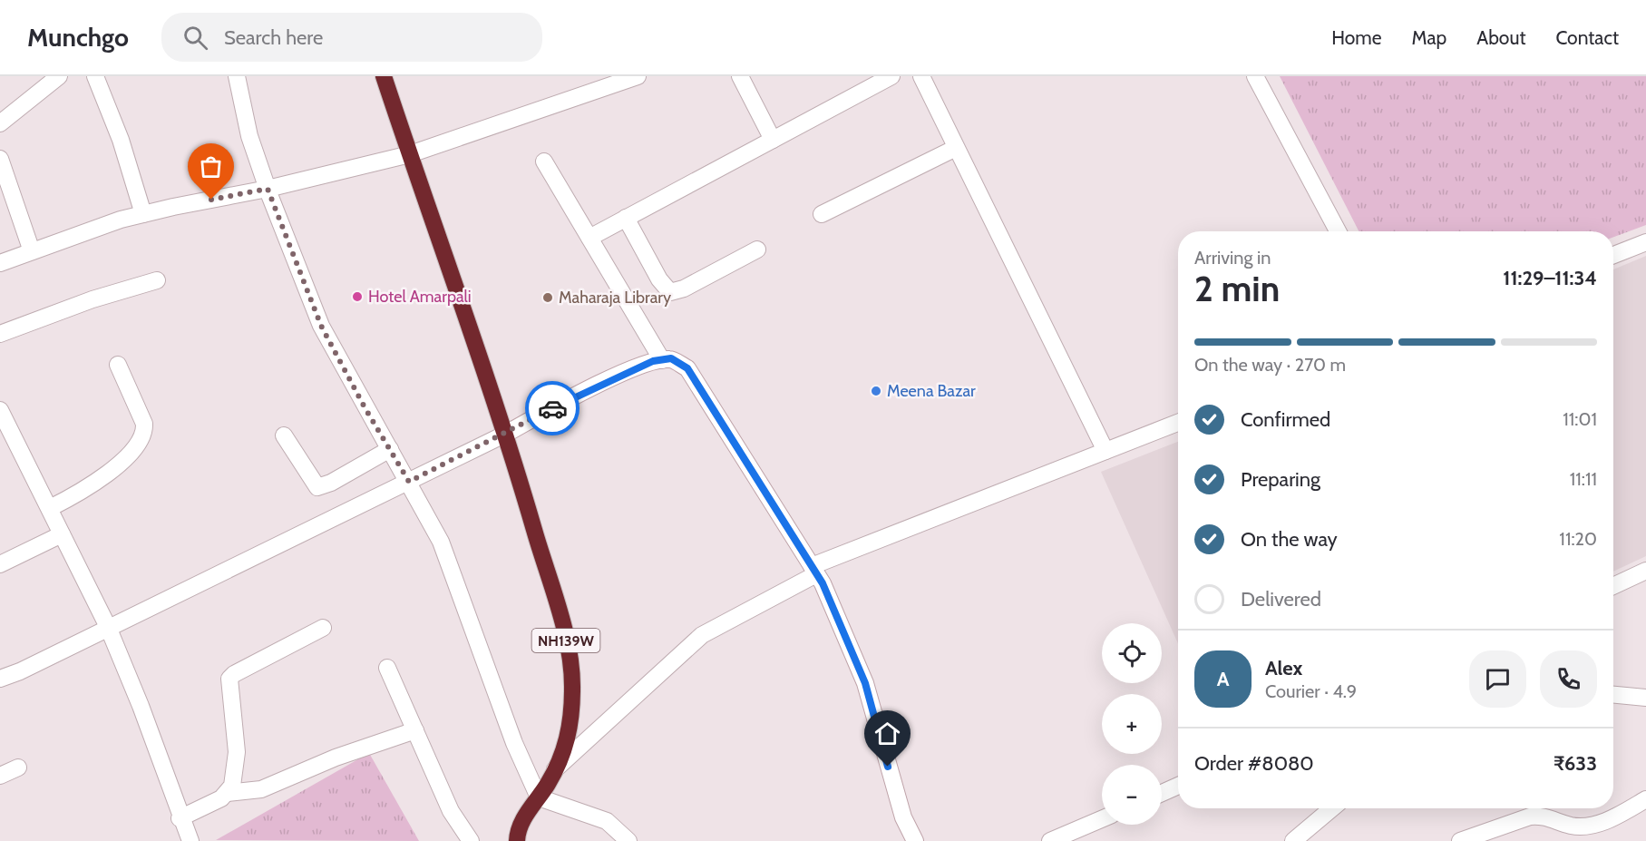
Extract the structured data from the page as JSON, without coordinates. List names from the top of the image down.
{
  "streets": {
    "highway": ["NH139W"]
  },
  "places": ["Hotel Amarpali", "Maharaja Library", "Meena Bazar"],
  "page": {
    "header": "Munchgo",
    "search": "Search here",
    "nav": [
      "Home",
      "Map",
      "About",
      "Contact"
    ],
    "heading": ["2 min", "Arriving in", "11:29–11:34"],
    "panel": [
      "Alex",
      "Courier · 4.9",
      "Order #8080",
      "₹633"
    ],
    "bar": "On the way · 270 m",
    "list": [
      ["Confirmed", "11:01"],
      ["Preparing", "11:11"],
      ["On the way", "11:20"],
      "Delivered"
    ],
    "map_buttons": ["+", "−"],
    "round": "A"
  }
}
